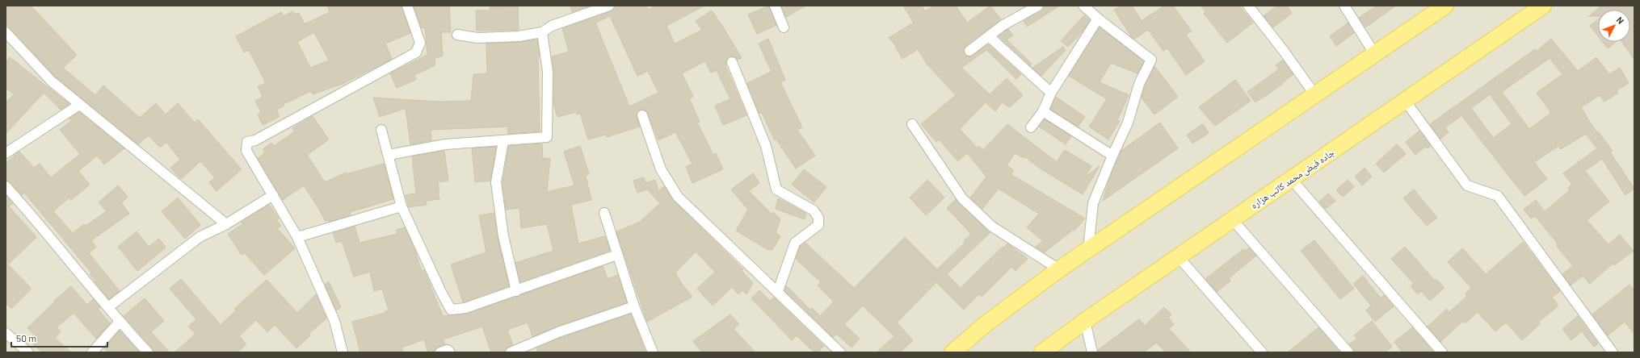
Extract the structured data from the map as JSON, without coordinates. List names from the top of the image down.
{
  "streets": {
    "main road": ["جاده فیض محمد کاتب هزاره"]
  },
  "scale_bar": "50 m",
  "north": "top right"
}
